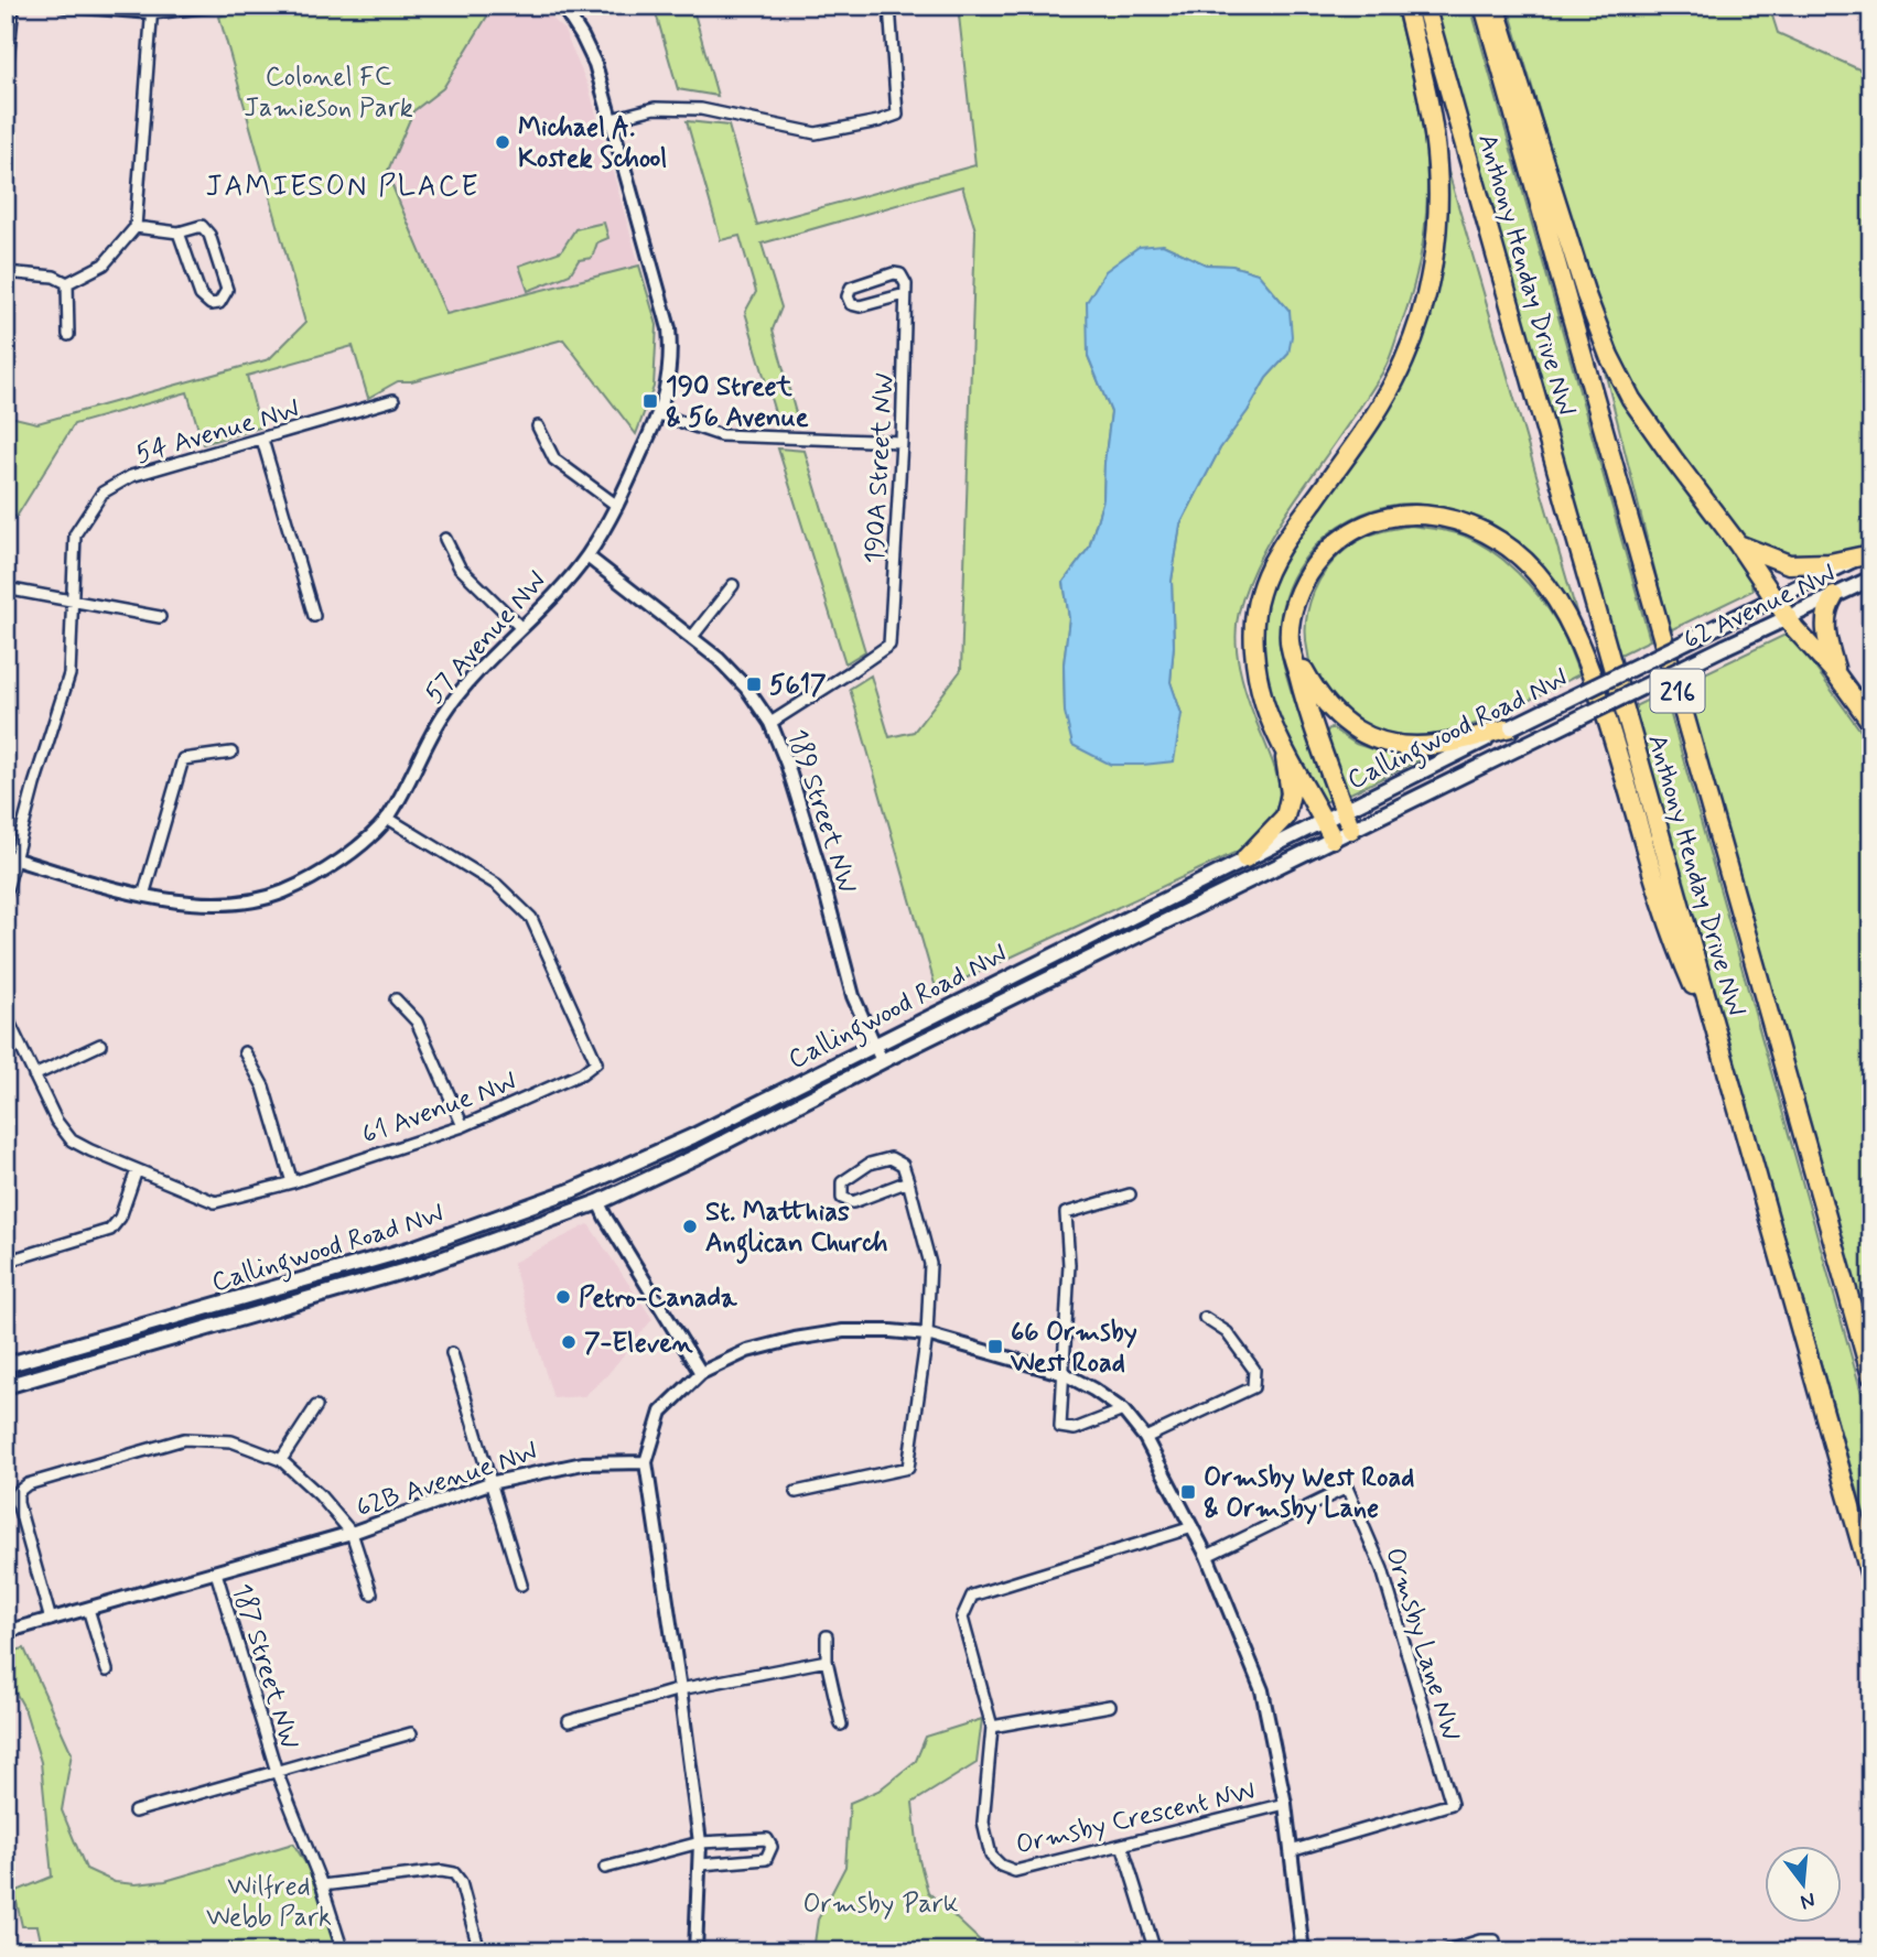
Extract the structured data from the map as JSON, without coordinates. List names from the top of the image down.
{
  "streets": {
    "highway": ["Anthony Henday Drive NW", "216"],
    "main road": ["62 Avenue NW", "Callingwood Road NW"],
    "street": [
      "54 Avenue NW",
      "190A Street NW",
      "57 Avenue NW",
      "189 Street NW",
      "61 Avenue NW",
      "62B Avenue NW",
      "Ormsby Lane NW",
      "187 Street NW",
      "Ormsby Crescent NW"
    ]
  },
  "crossings": [
    ["190A Street NW", "189 Street NW"],
    ["62 Avenue NW", "Callingwood Road NW"],
    ["57 Avenue NW", "189 Street NW"],
    ["57 Avenue NW", "61 Avenue NW"],
    ["Callingwood Road NW", "189 Street NW"],
    ["62B Avenue NW", "187 Street NW"]
  ],
  "districts": ["JAMIESON PLACE"],
  "parks": ["Colonel FC Jamieson Park", "Wilfred Webb Park", "Ormsby Park"],
  "places": {
    "other": [
      "Michael A. Kostek School",
      "St. Matthias Anglican Church",
      "Petro-Canada",
      "7-Eleven"
    ],
    "transit": [
      "190 Street & 56 Avenue",
      "5617",
      "66 Ormsby West Road",
      "Ormsby West Road & Ormsby Lane"
    ]
  },
  "north": "bottom"
}
